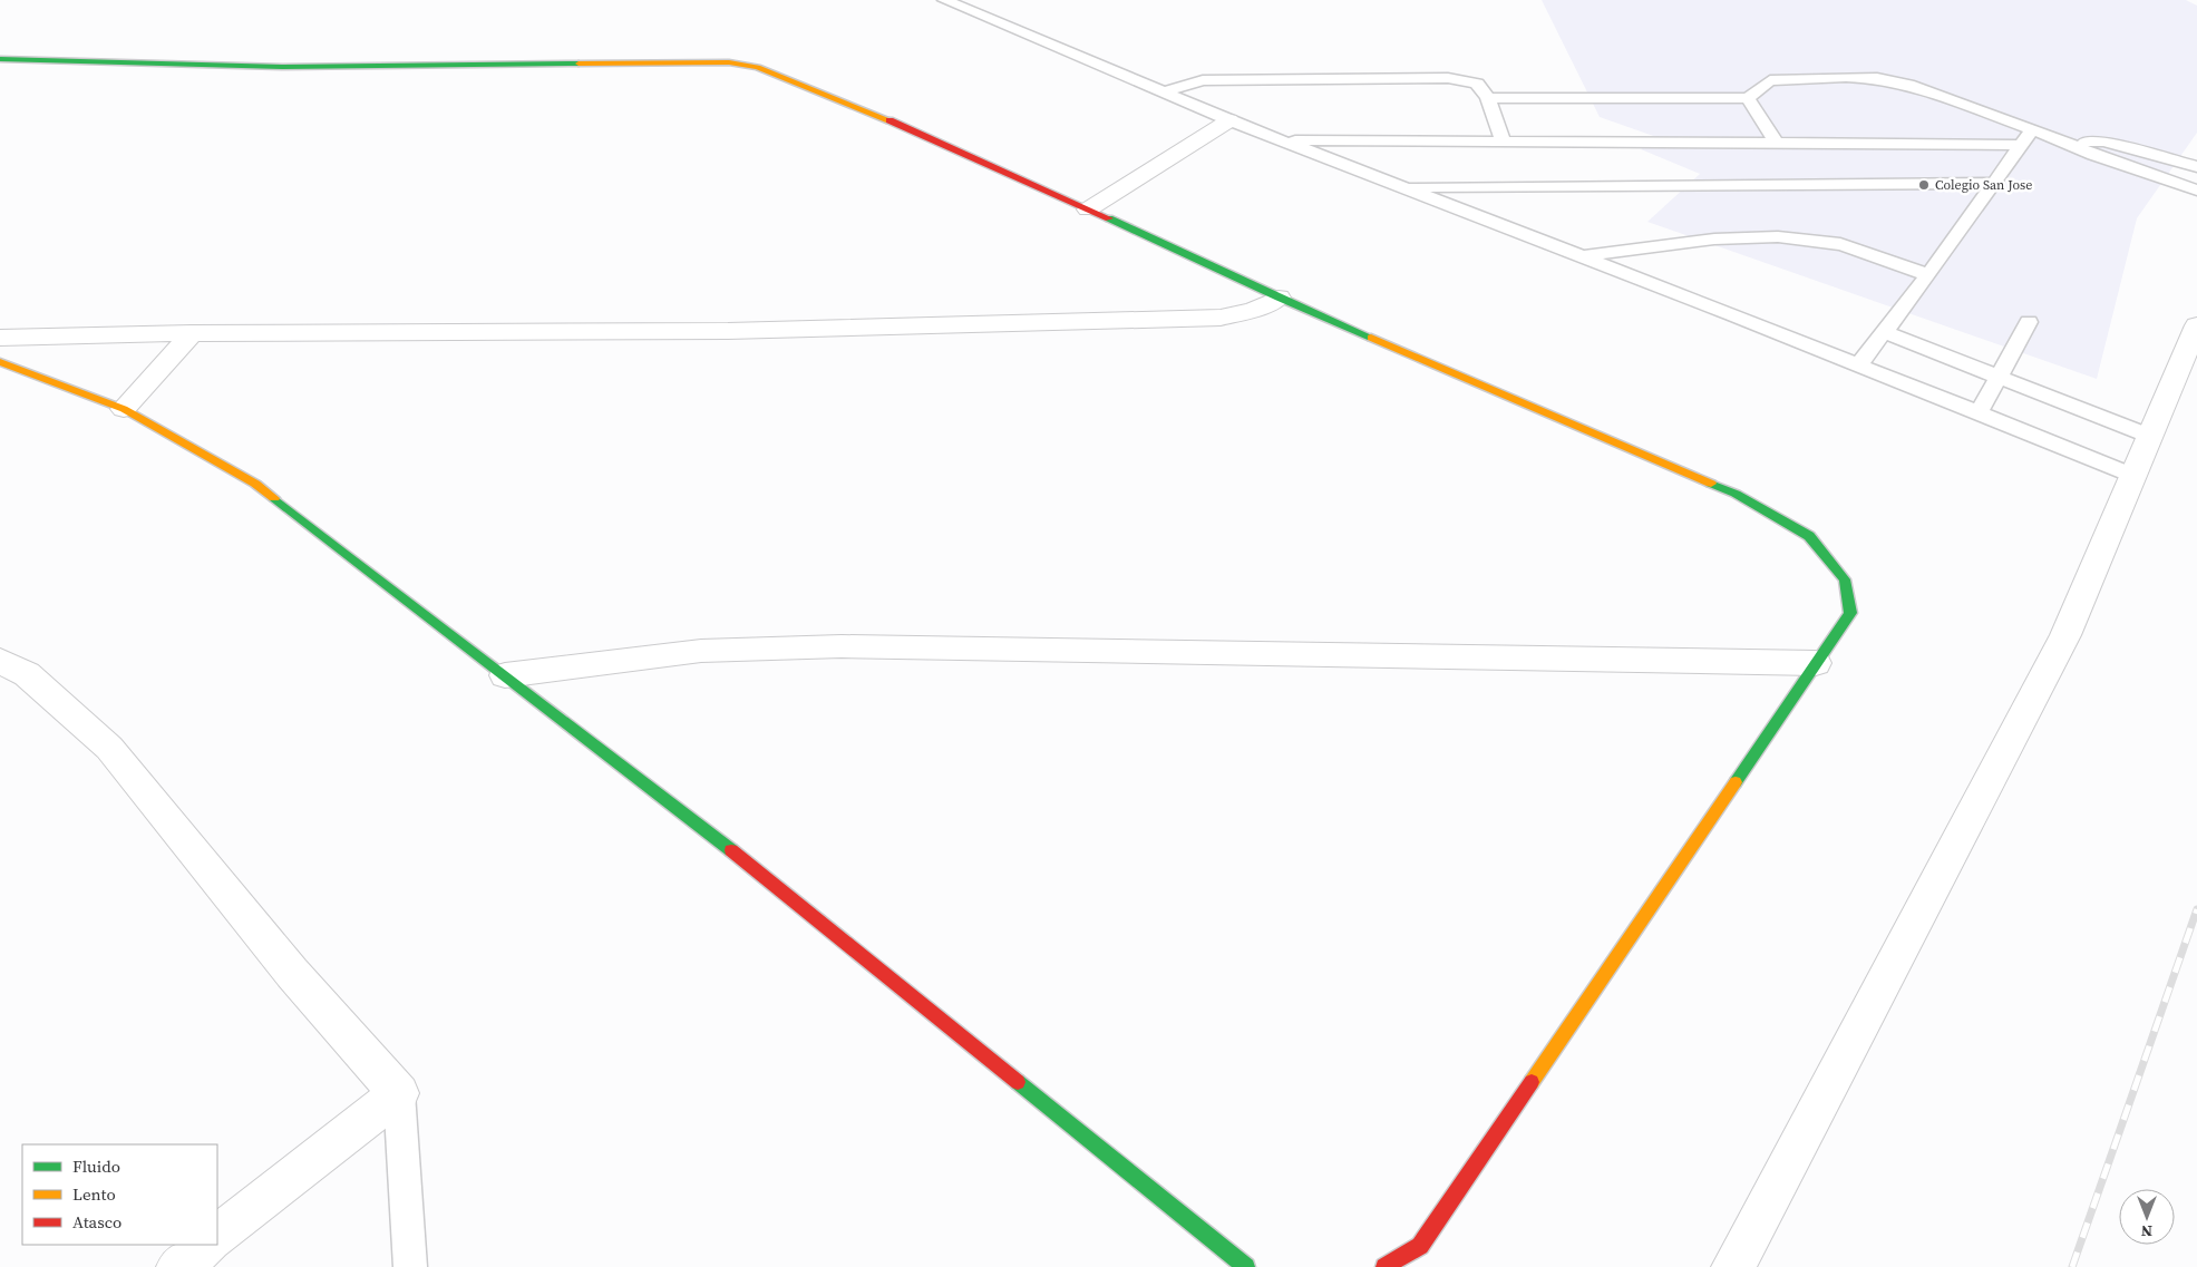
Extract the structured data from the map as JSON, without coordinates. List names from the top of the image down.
{
  "places": ["Colegio San Jose"],
  "legend": ["Fluido", "Lento", "Atasco"],
  "north": "bottom"
}
